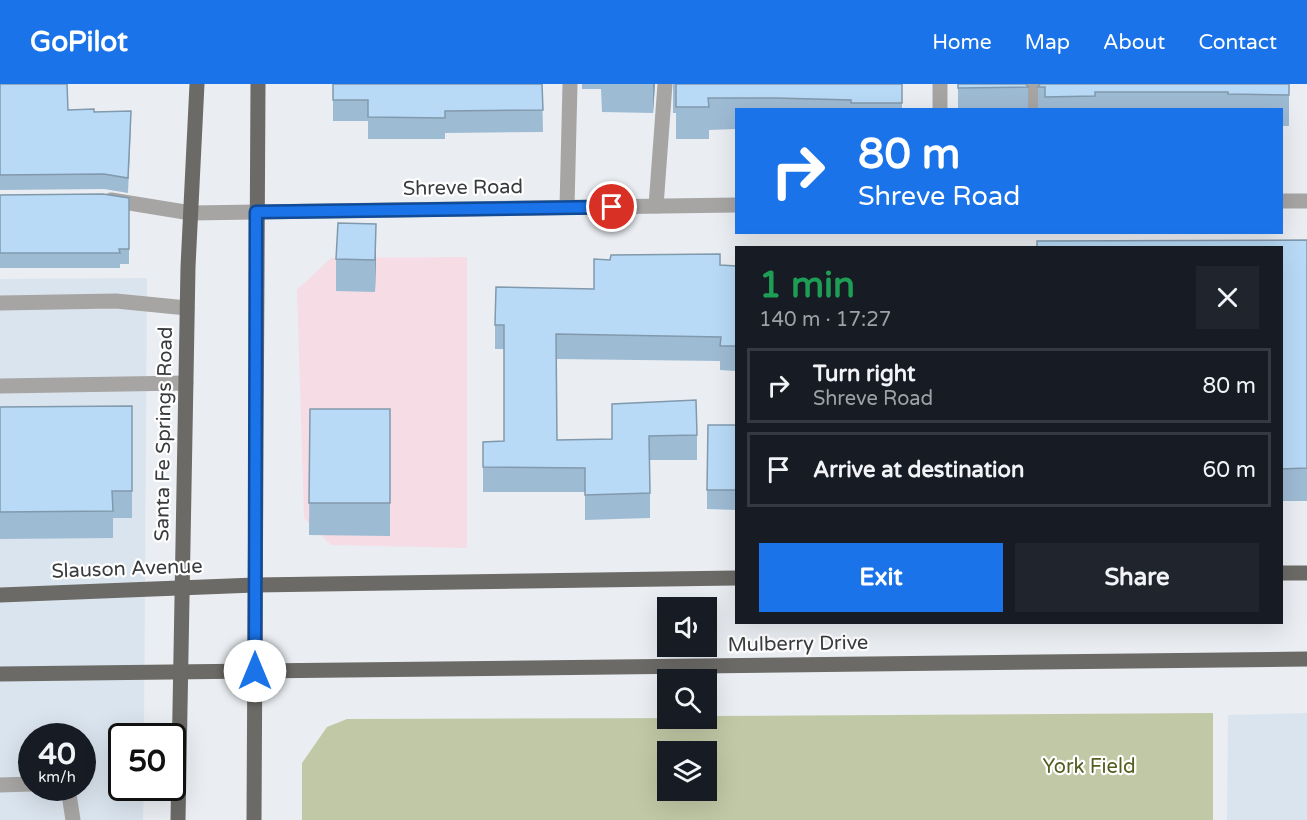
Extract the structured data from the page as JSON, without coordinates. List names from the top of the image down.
{
  "streets": {
    "main road": ["Santa Fe Springs Road", "Slauson Avenue", "Mulberry Drive"],
    "street": ["Shreve Road"]
  },
  "crossings": [
    ["Shreve Road", "Santa Fe Springs Road"],
    ["Santa Fe Springs Road", "Slauson Avenue"],
    ["Santa Fe Springs Road", "Mulberry Drive"]
  ],
  "parks": ["York Field"],
  "page": {
    "header": "GoPilot",
    "nav": [
      "Home",
      "Map",
      "About",
      "Contact"
    ],
    "turn": ["80 m", "Shreve Road"],
    "heading": ["1 min", "140 m · 17:27"],
    "list": [
      {
        "name": "Turn right",
        "note": "Shreve Road",
        "value": "80 m"
      },
      {
        "name": "Arrive at destination",
        "value": "60 m"
      }
    ],
    "buttons": ["Exit", "Share"],
    "speed": "40 km/h",
    "limit": "50"
  }
}
